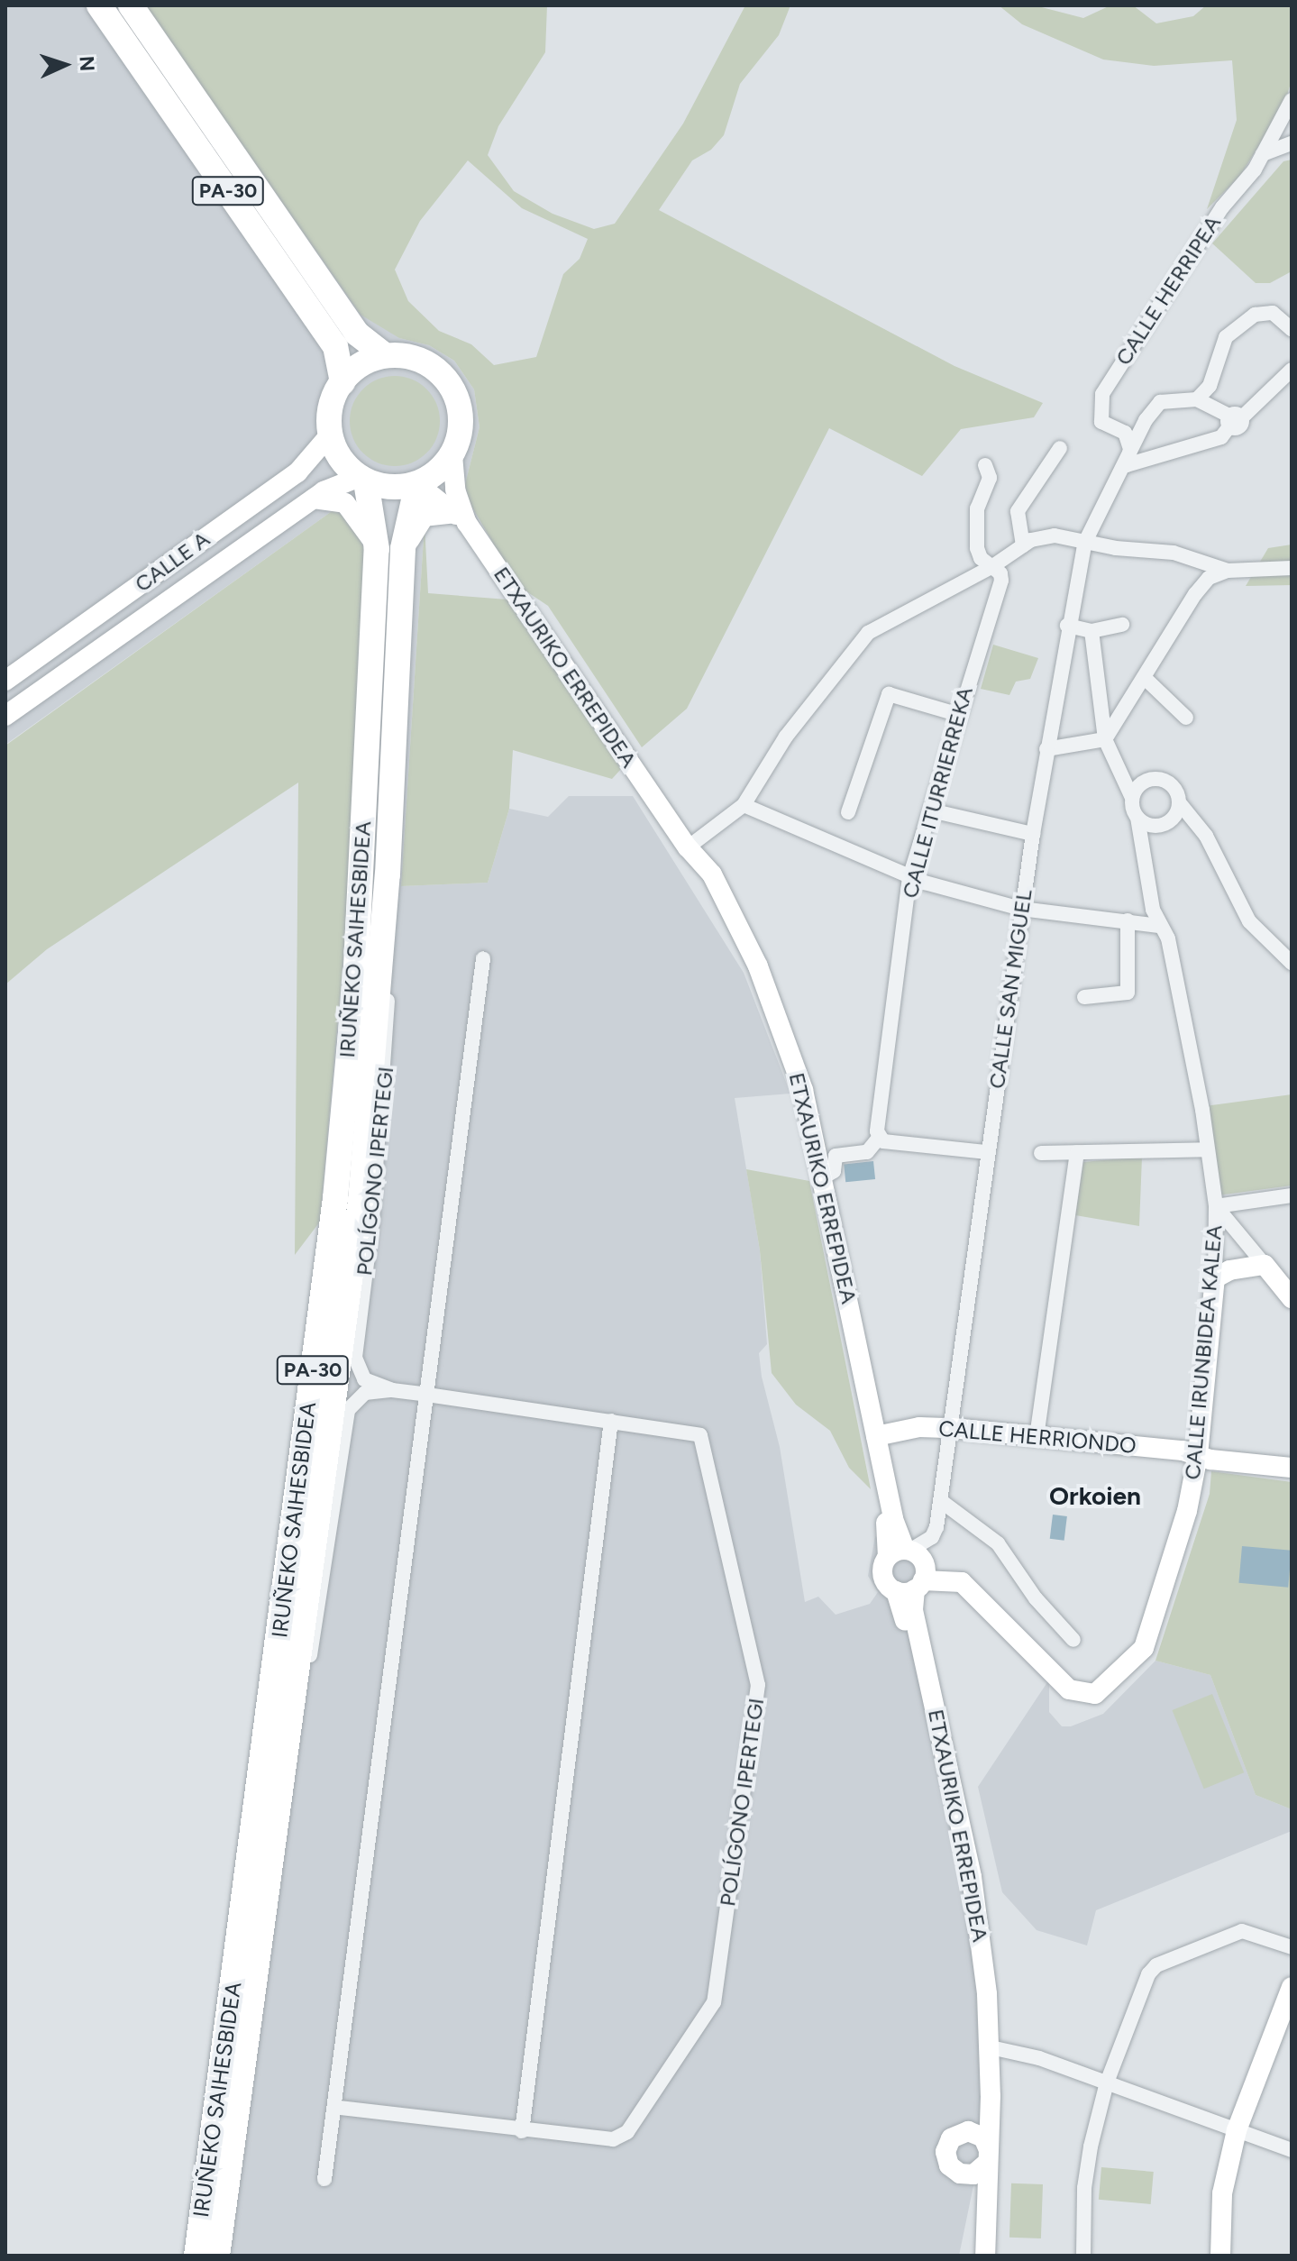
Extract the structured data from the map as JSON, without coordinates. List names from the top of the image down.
{
  "streets": {
    "highway": ["PA-30", "IRUÑEKO SAIHESBIDEA"],
    "street": [
      "CALLE HERRIPEA",
      "CALLE A",
      "ETXAURIKO ERREPIDEA",
      "CALLE ITURRIERREKA",
      "CALLE SAN MIGUEL",
      "POLÍGONO IPERTEGI",
      "CALLE IRUNBIDEA KALEA",
      "CALLE HERRIONDO"
    ]
  },
  "crossings": [
    ["PA-30", "CALLE A"],
    ["PA-30", "ETXAURIKO ERREPIDEA"],
    ["PA-30", "IRUÑEKO SAIHESBIDEA"],
    ["CALLE HERRIPEA", "CALLE SAN MIGUEL"],
    ["CALLE A", "ETXAURIKO ERREPIDEA"],
    ["CALLE A", "IRUÑEKO SAIHESBIDEA"],
    ["ETXAURIKO ERREPIDEA", "IRUÑEKO SAIHESBIDEA"],
    ["ETXAURIKO ERREPIDEA", "CALLE SAN MIGUEL"],
    ["ETXAURIKO ERREPIDEA", "CALLE IRUNBIDEA KALEA"],
    ["ETXAURIKO ERREPIDEA", "CALLE HERRIONDO"],
    ["IRUÑEKO SAIHESBIDEA", "POLÍGONO IPERTEGI"],
    ["CALLE SAN MIGUEL", "CALLE HERRIONDO"],
    ["CALLE IRUNBIDEA KALEA", "CALLE HERRIONDO"]
  ],
  "districts": ["Orkoien"],
  "north": "right"
}
